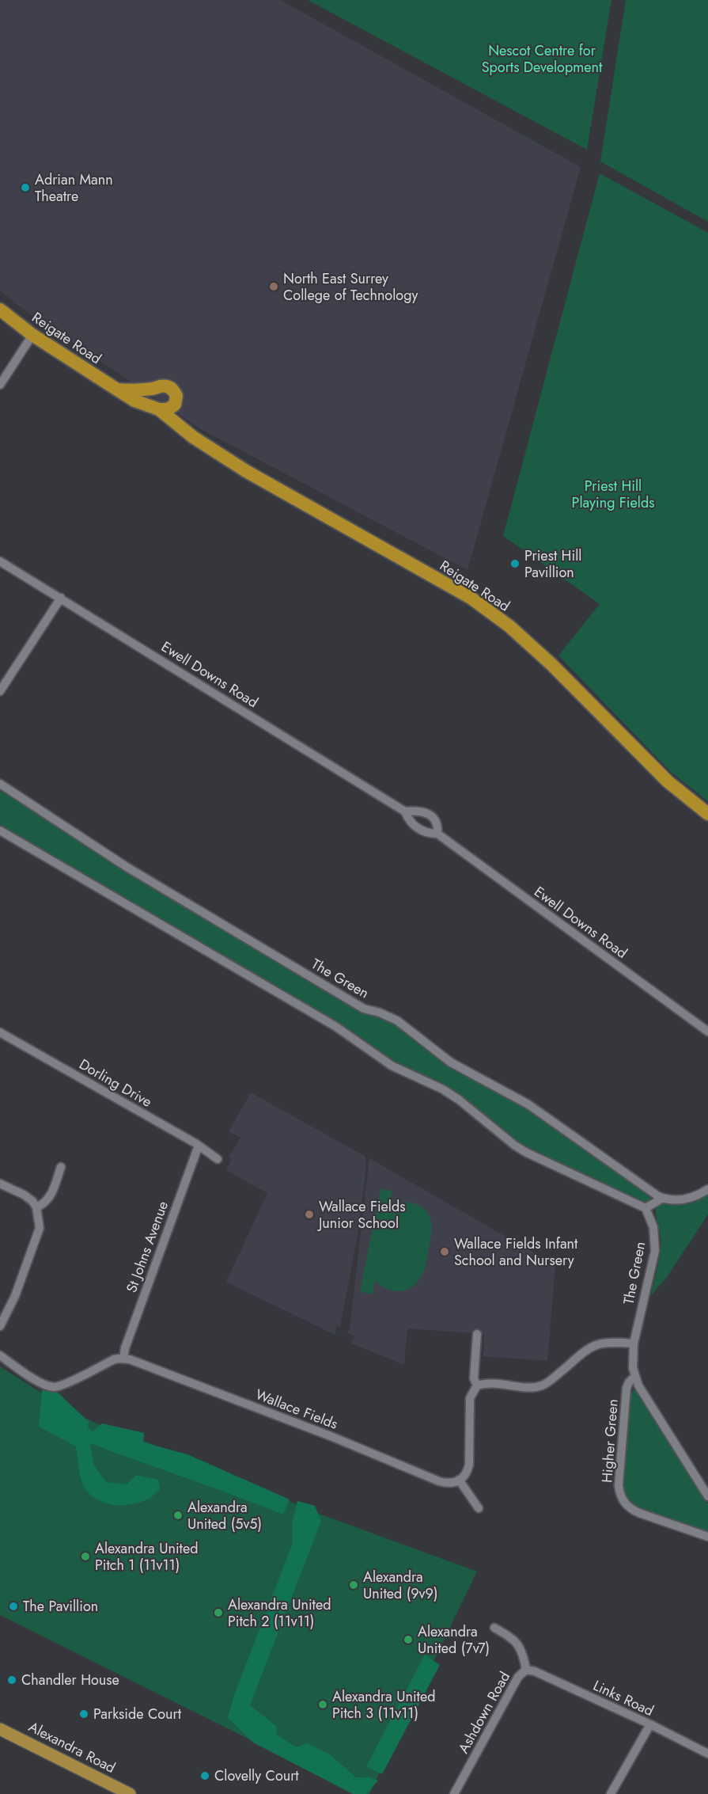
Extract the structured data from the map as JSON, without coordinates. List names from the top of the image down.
{
  "streets": {
    "highway": ["Reigate Road"],
    "main road": ["Alexandra Road"],
    "street": [
      "Ewell Downs Road",
      "The Green",
      "Dorling Drive",
      "St Johns Avenue",
      "Wallace Fields",
      "Higher Green",
      "Links Road",
      "Ashdown Road"
    ]
  },
  "crossings": [
    ["The Green", "Higher Green"],
    ["Dorling Drive", "St Johns Avenue"],
    ["St Johns Avenue", "Wallace Fields"],
    ["Links Road", "Ashdown Road"]
  ],
  "parks": ["Nescot Centre for Sports Development", "Priest Hill Playing Fields"],
  "places": [
    "Adrian Mann Theatre",
    "North East Surrey College of Technology",
    "Priest Hill Pavillion",
    "Wallace Fields Junior School",
    "Wallace Fields Infant School and Nursery",
    "Alexandra United (5v5)",
    "Alexandra United Pitch 1 (11v11)",
    "Alexandra United (9v9)",
    "The Pavillion",
    "Alexandra United Pitch 2 (11v11)",
    "Alexandra United (7v7)",
    "Chandler House",
    "Alexandra United Pitch 3 (11v11)",
    "Parkside Court",
    "Clovelly Court"
  ]
}
